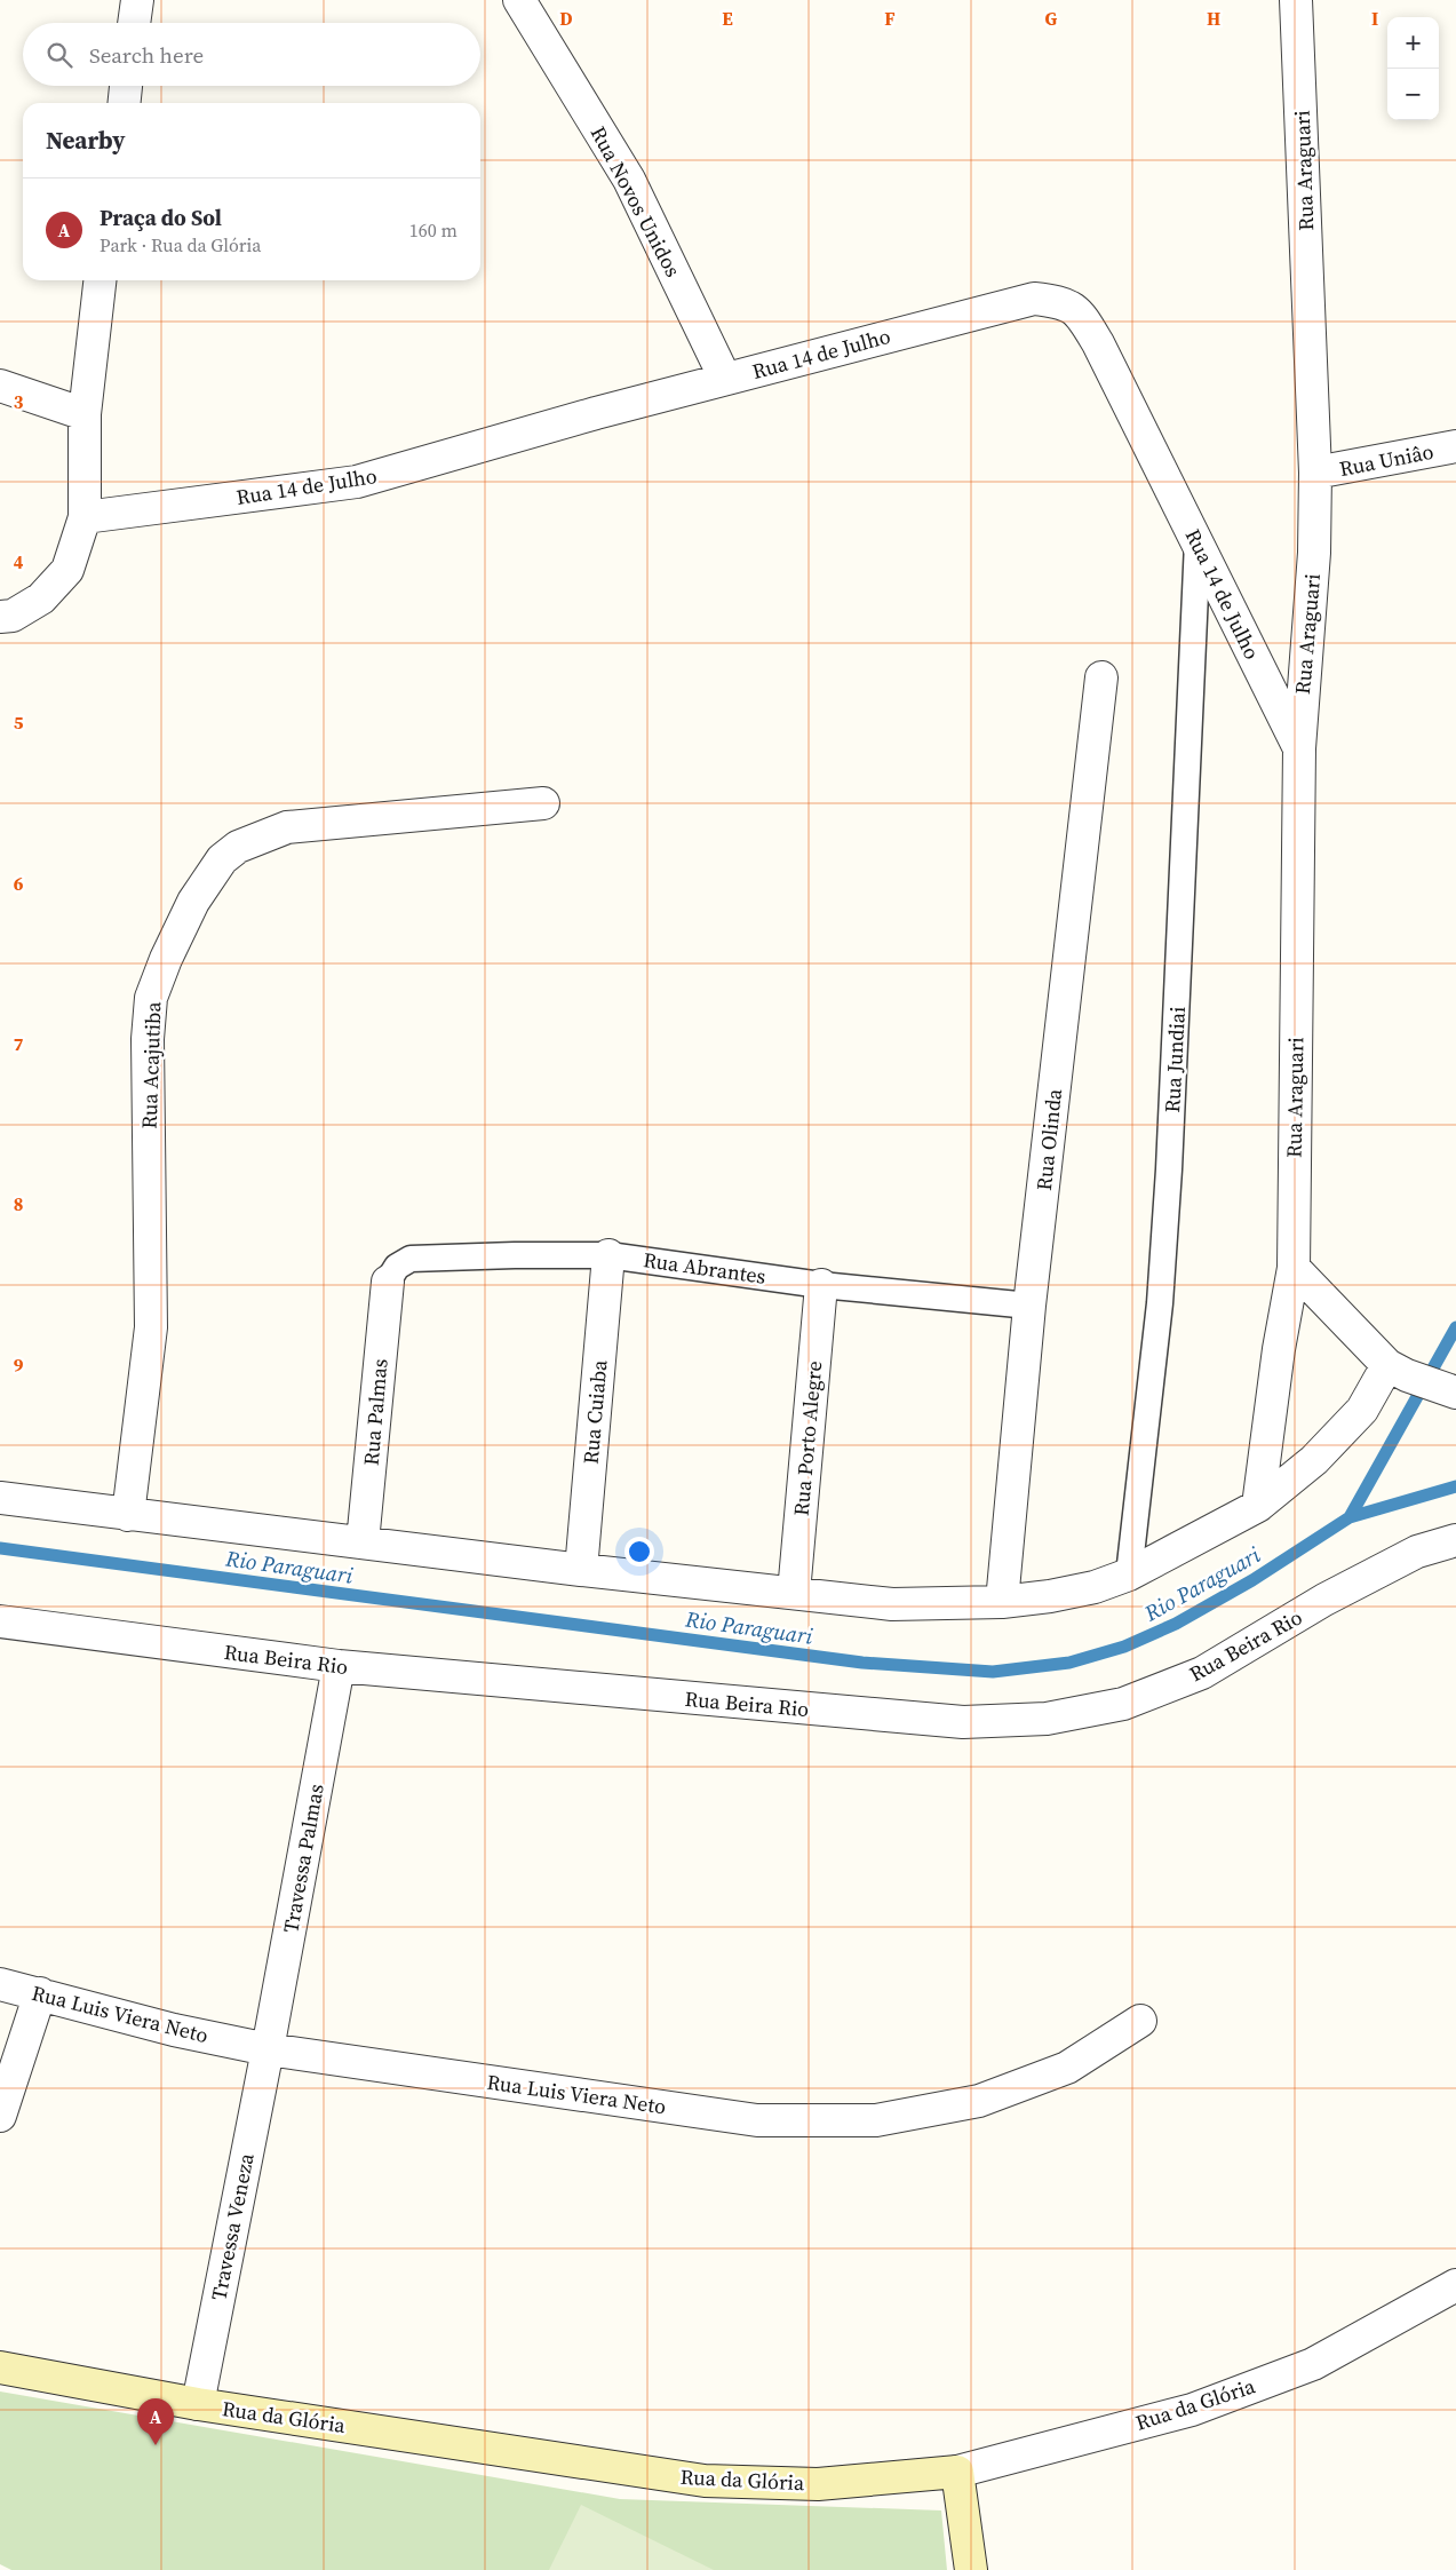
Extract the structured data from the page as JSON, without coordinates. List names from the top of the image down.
{
  "streets": {
    "main road": ["Rua da Glória"],
    "street": [
      "Rua Araguari",
      "Rua Novos Unidos",
      "Rua 14 de Julho",
      "Rua Uniâo",
      "Rua Acajutiba",
      "Rua Olinda",
      "Rua Palmas",
      "Rua Cuiaba",
      "Rua Porto Alegre",
      "Rua Beira Rio",
      "Travessa Palmas",
      "Rua Luis Viera Neto",
      "Travessa Veneza"
    ],
    "lane": ["Rua Jundiai", "Rua Abrantes"]
  },
  "crossings": [
    ["Rua Araguari", "Rua 14 de Julho"],
    ["Rua Araguari", "Rua Uniâo"],
    ["Rua Novos Unidos", "Rua 14 de Julho"],
    ["Rua 14 de Julho", "Rua Jundiai"],
    ["Rua Olinda", "Rua Abrantes"],
    ["Rua Abrantes", "Rua Palmas"],
    ["Rua Abrantes", "Rua Cuiaba"],
    ["Rua Abrantes", "Rua Porto Alegre"],
    ["Rua Beira Rio", "Travessa Palmas"],
    ["Travessa Palmas", "Rua Luis Viera Neto"],
    ["Travessa Palmas", "Travessa Veneza"],
    ["Rua Luis Viera Neto", "Travessa Veneza"],
    ["Travessa Veneza", "Rua da Glória"]
  ],
  "water": ["Rio Paraguari"],
  "page": {
    "map_buttons": ["+", "−"],
    "search": "Search here",
    "heading": "Nearby",
    "list": [
      {
        "mark": "A",
        "name": "Praça do Sol",
        "note": "Park · Rua da Glória",
        "value": "160 m"
      }
    ],
    "pins": "A"
  },
  "grid": {
    "columns": [
      "D",
      "E",
      "F",
      "G",
      "H",
      "I"
    ],
    "rows": [
      "3",
      "4",
      "5",
      "6",
      "7",
      "8",
      "9"
    ]
  }
}
